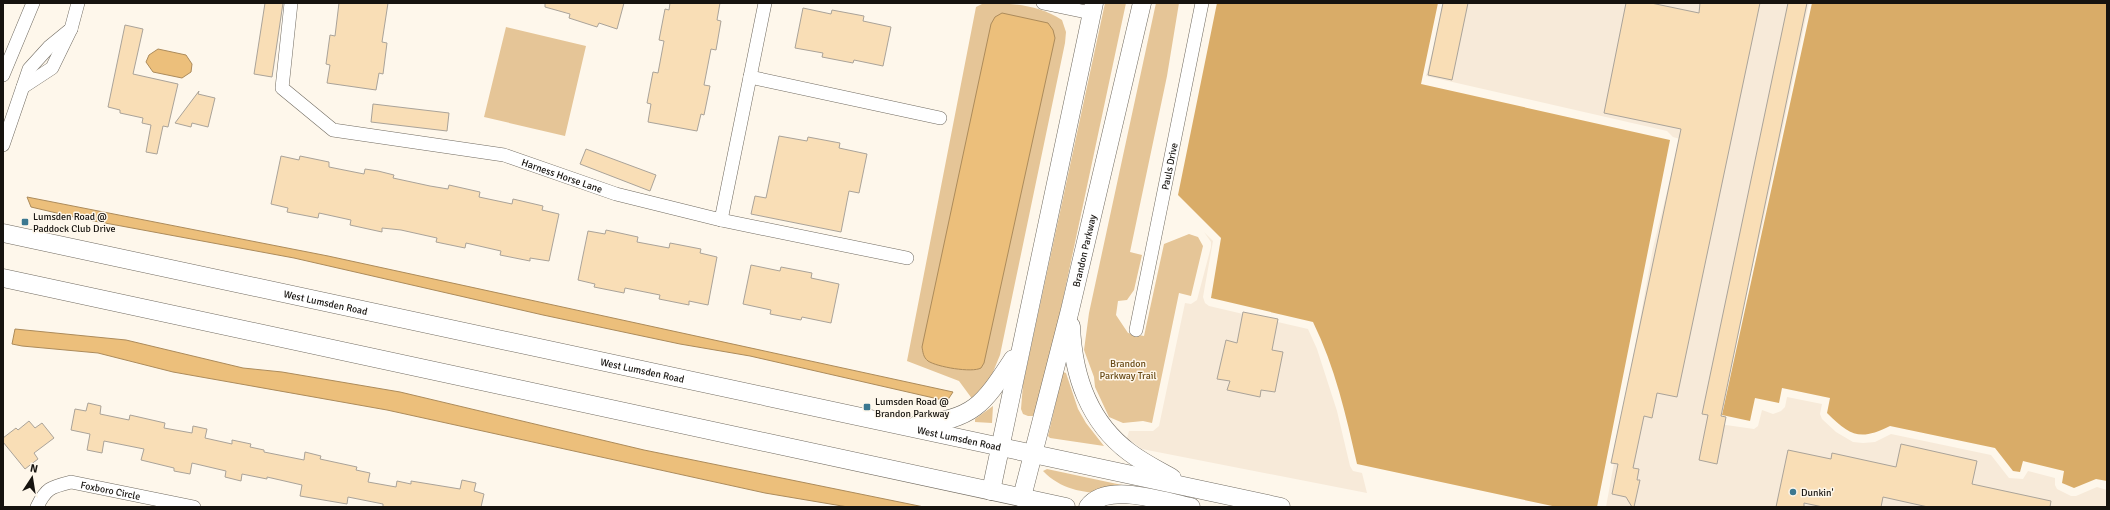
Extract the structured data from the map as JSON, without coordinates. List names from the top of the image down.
{
  "streets": {
    "main road": ["Brandon Parkway", "West Lumsden Road"],
    "street": ["Pauls Drive", "Harness Horse Lane", "Foxboro Circle"]
  },
  "crossings": [
    ["Brandon Parkway", "West Lumsden Road"]
  ],
  "parks": ["Brandon Parkway Trail"],
  "places": {
    "transit": ["Lumsden Road @ Paddock Club Drive", "Lumsden Road @ Brandon Parkway"],
    "other": ["Dunkin'"]
  },
  "north": "top"
}
